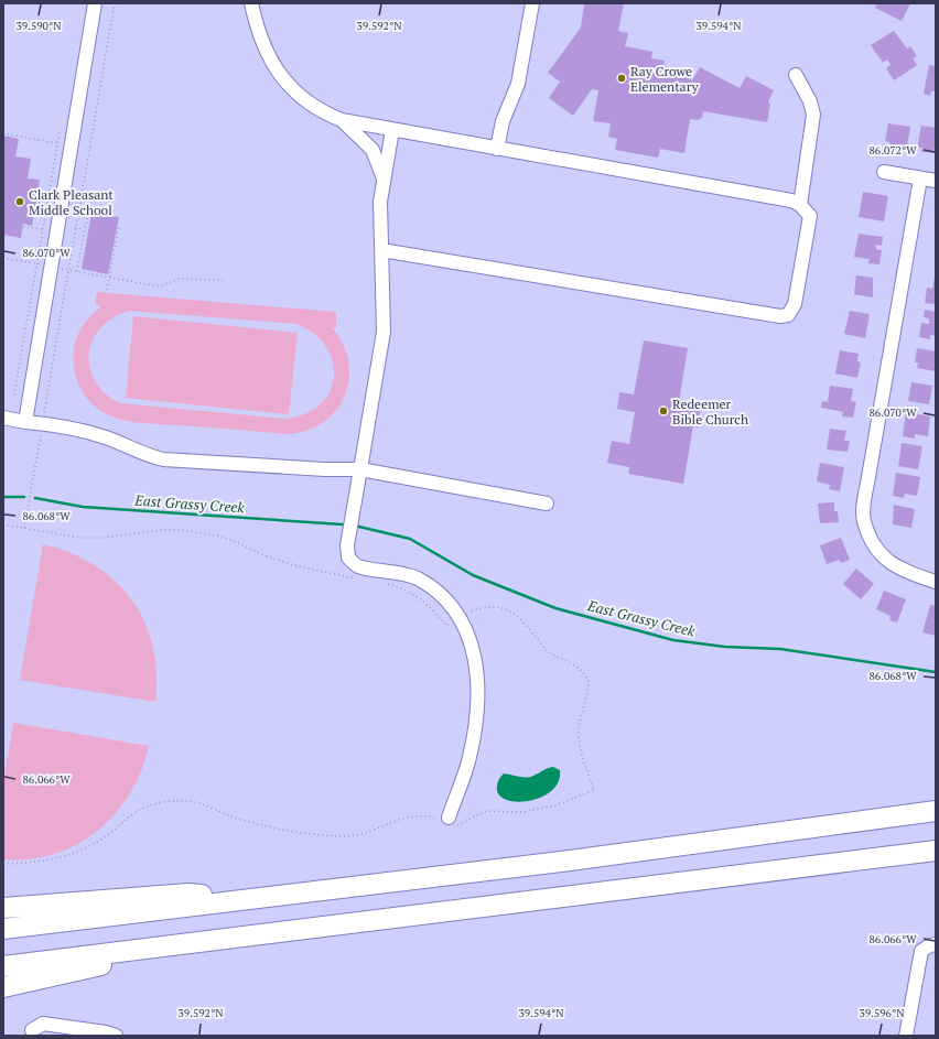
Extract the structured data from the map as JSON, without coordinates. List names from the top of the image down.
{
  "water": ["East Grassy Creek"],
  "places": ["Ray Crowe Elementary", "Clark Pleasant Middle School", "Redeemer Bible Church"],
  "coordinates": [
    "39.590°N",
    "39.592°N",
    "39.594°N",
    "86.072°W",
    "86.070°W",
    "86.068°W",
    "86.066°W",
    "39.596°N"
  ]
}
